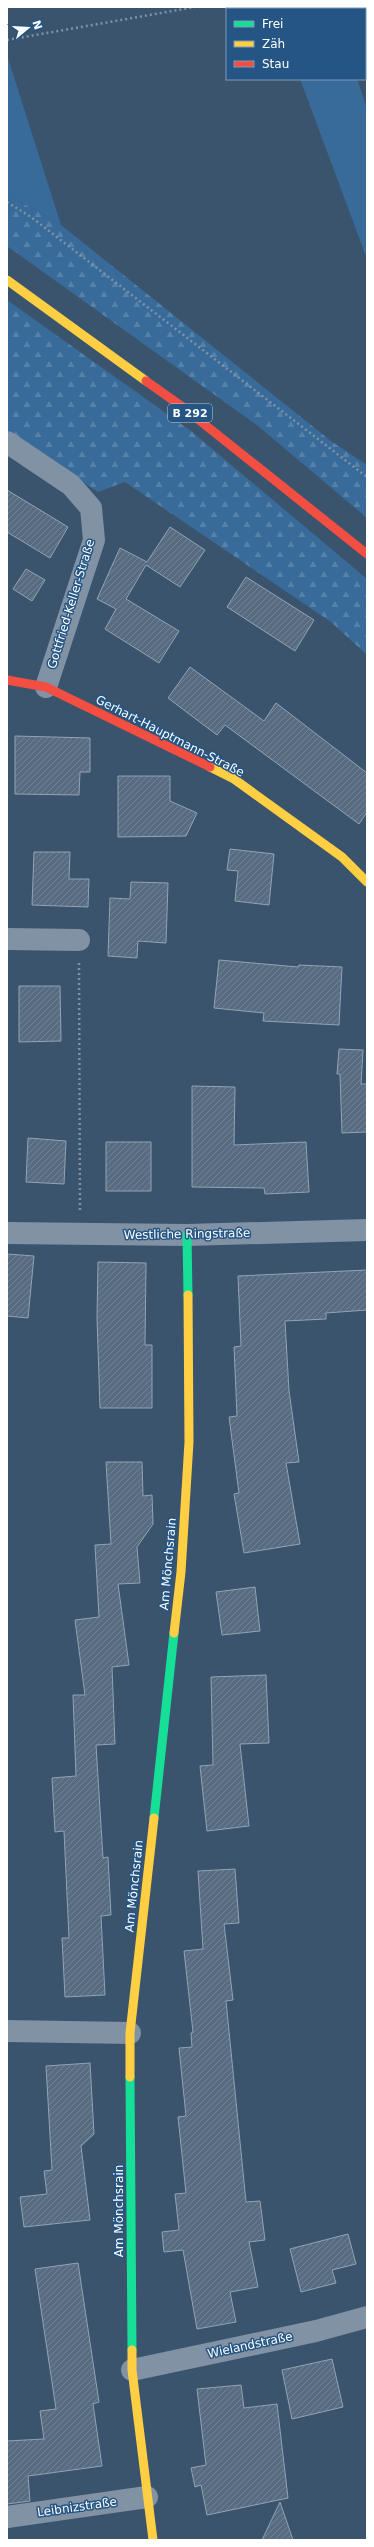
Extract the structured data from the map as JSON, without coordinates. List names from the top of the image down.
{
  "streets": {
    "main road": ["B 292", "Gerhart-Hauptmann-Straße", "Am Mönchsrain"],
    "street": [
      "Gottfried-Keller-Straße",
      "Westliche Ringstraße",
      "Wielandstraße",
      "Leibnizstraße"
    ]
  },
  "crossings": [
    ["Gottfried-Keller-Straße", "Gerhart-Hauptmann-Straße"],
    ["Westliche Ringstraße", "Am Mönchsrain"],
    ["Am Mönchsrain", "Wielandstraße"],
    ["Am Mönchsrain", "Leibnizstraße"]
  ],
  "legend": ["Frei", "Zäh", "Stau"],
  "north": "right"
}
